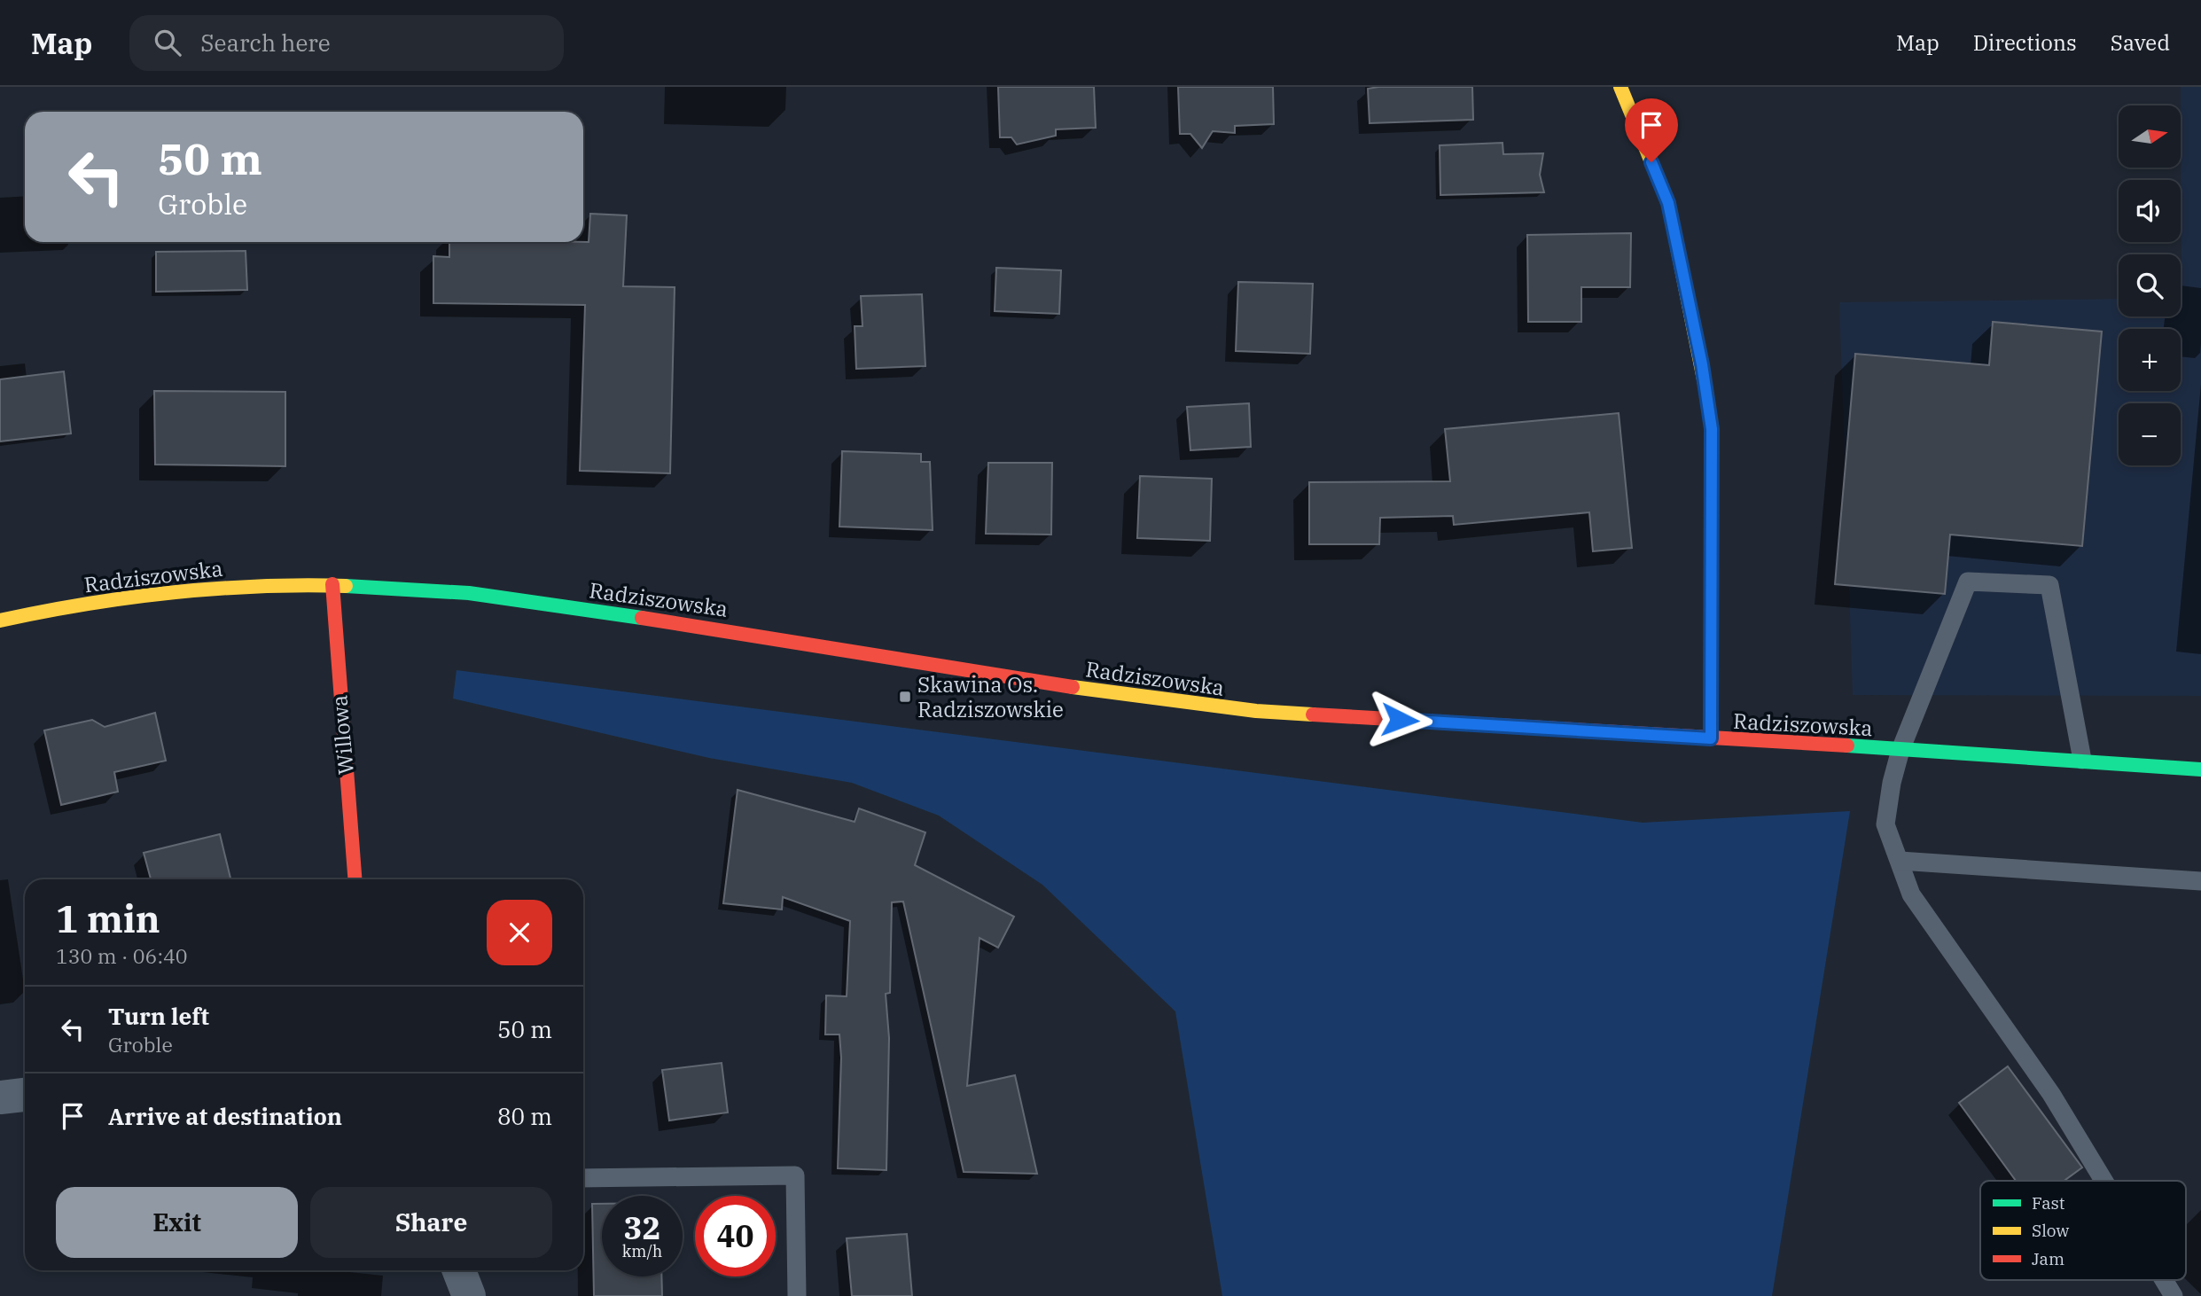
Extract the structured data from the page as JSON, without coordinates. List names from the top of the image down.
{
  "streets": {
    "street": ["Radziszowska", "Willowa"]
  },
  "crossings": [
    ["Radziszowska", "Willowa"]
  ],
  "places": {
    "transit": ["Skawina Os. Radziszowskie"]
  },
  "legend": ["Fast", "Slow", "Jam"],
  "north": "right",
  "page": {
    "header": "Map",
    "search": "Search here",
    "nav": ["Map", "Directions", "Saved"],
    "map_buttons": ["+", "−"],
    "turn": ["50 m", "Groble"],
    "heading": ["1 min", "130 m · 06:40"],
    "list": [
      {
        "name": "Turn left",
        "note": "Groble",
        "value": "50 m"
      },
      {
        "name": "Arrive at destination",
        "value": "80 m"
      }
    ],
    "buttons": ["Exit", "Share"],
    "speed": "32 km/h",
    "limit": "40"
  }
}
